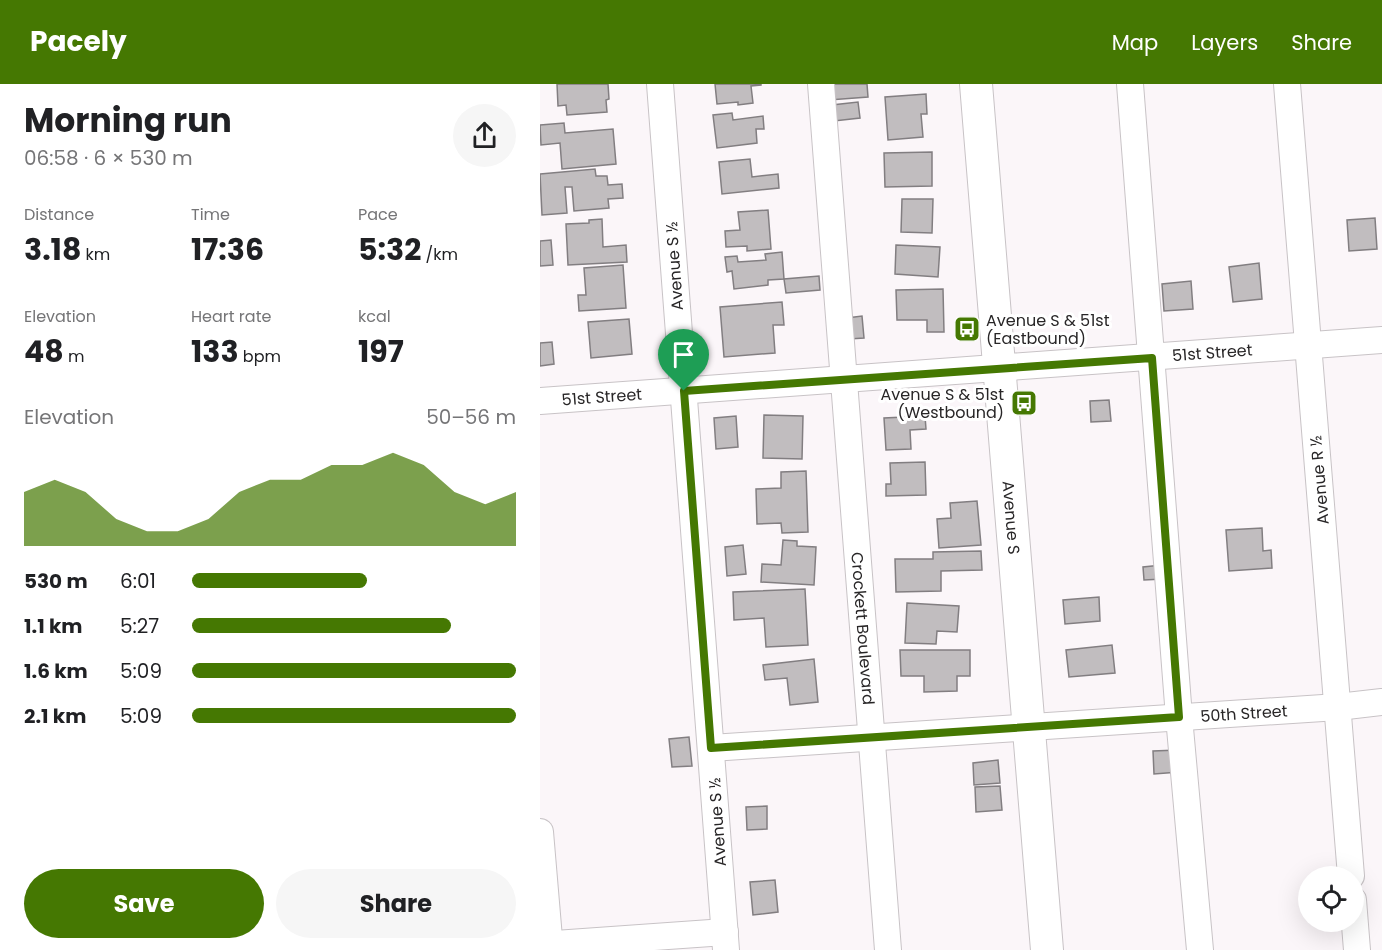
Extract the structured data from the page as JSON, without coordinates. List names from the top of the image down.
{
  "streets": {
    "main road": ["Avenue S"],
    "street": [
      "Avenue S ½",
      "51st Street",
      "Avenue R ½",
      "Crockett Boulevard",
      "50th Street"
    ]
  },
  "crossings": [
    ["Avenue S ½", "51st Street"],
    ["Avenue S ½", "50th Street"],
    ["51st Street", "Avenue R ½"],
    ["51st Street", "Avenue S"],
    ["51st Street", "Crockett Boulevard"],
    ["Avenue R ½", "50th Street"],
    ["Avenue S", "50th Street"],
    ["Crockett Boulevard", "50th Street"]
  ],
  "places": {
    "bus stop": ["Avenue S & 51st (Eastbound)", "Avenue S & 51st (Westbound)"]
  },
  "page": {
    "header": "Pacely",
    "nav": ["Map", "Layers", "Share"],
    "heading": ["Morning run", "06:58 · 6 × 530 m"],
    "stats": [
      ["Distance", "3.18 km"],
      ["Time", "17:36"],
      ["Pace", "5:32 /km"],
      ["Elevation", "48 m"],
      ["Heart rate", "133 bpm"],
      ["kcal", "197"]
    ],
    "chart": ["Elevation", "50–56 m"],
    "list": [
      {
        "name": "530 m",
        "note": "6:01"
      },
      {
        "name": "1.1 km",
        "note": "5:27"
      },
      {
        "name": "1.6 km",
        "note": "5:09"
      },
      {
        "name": "2.1 km",
        "note": "5:09"
      }
    ],
    "buttons": ["Save", "Share"]
  }
}
